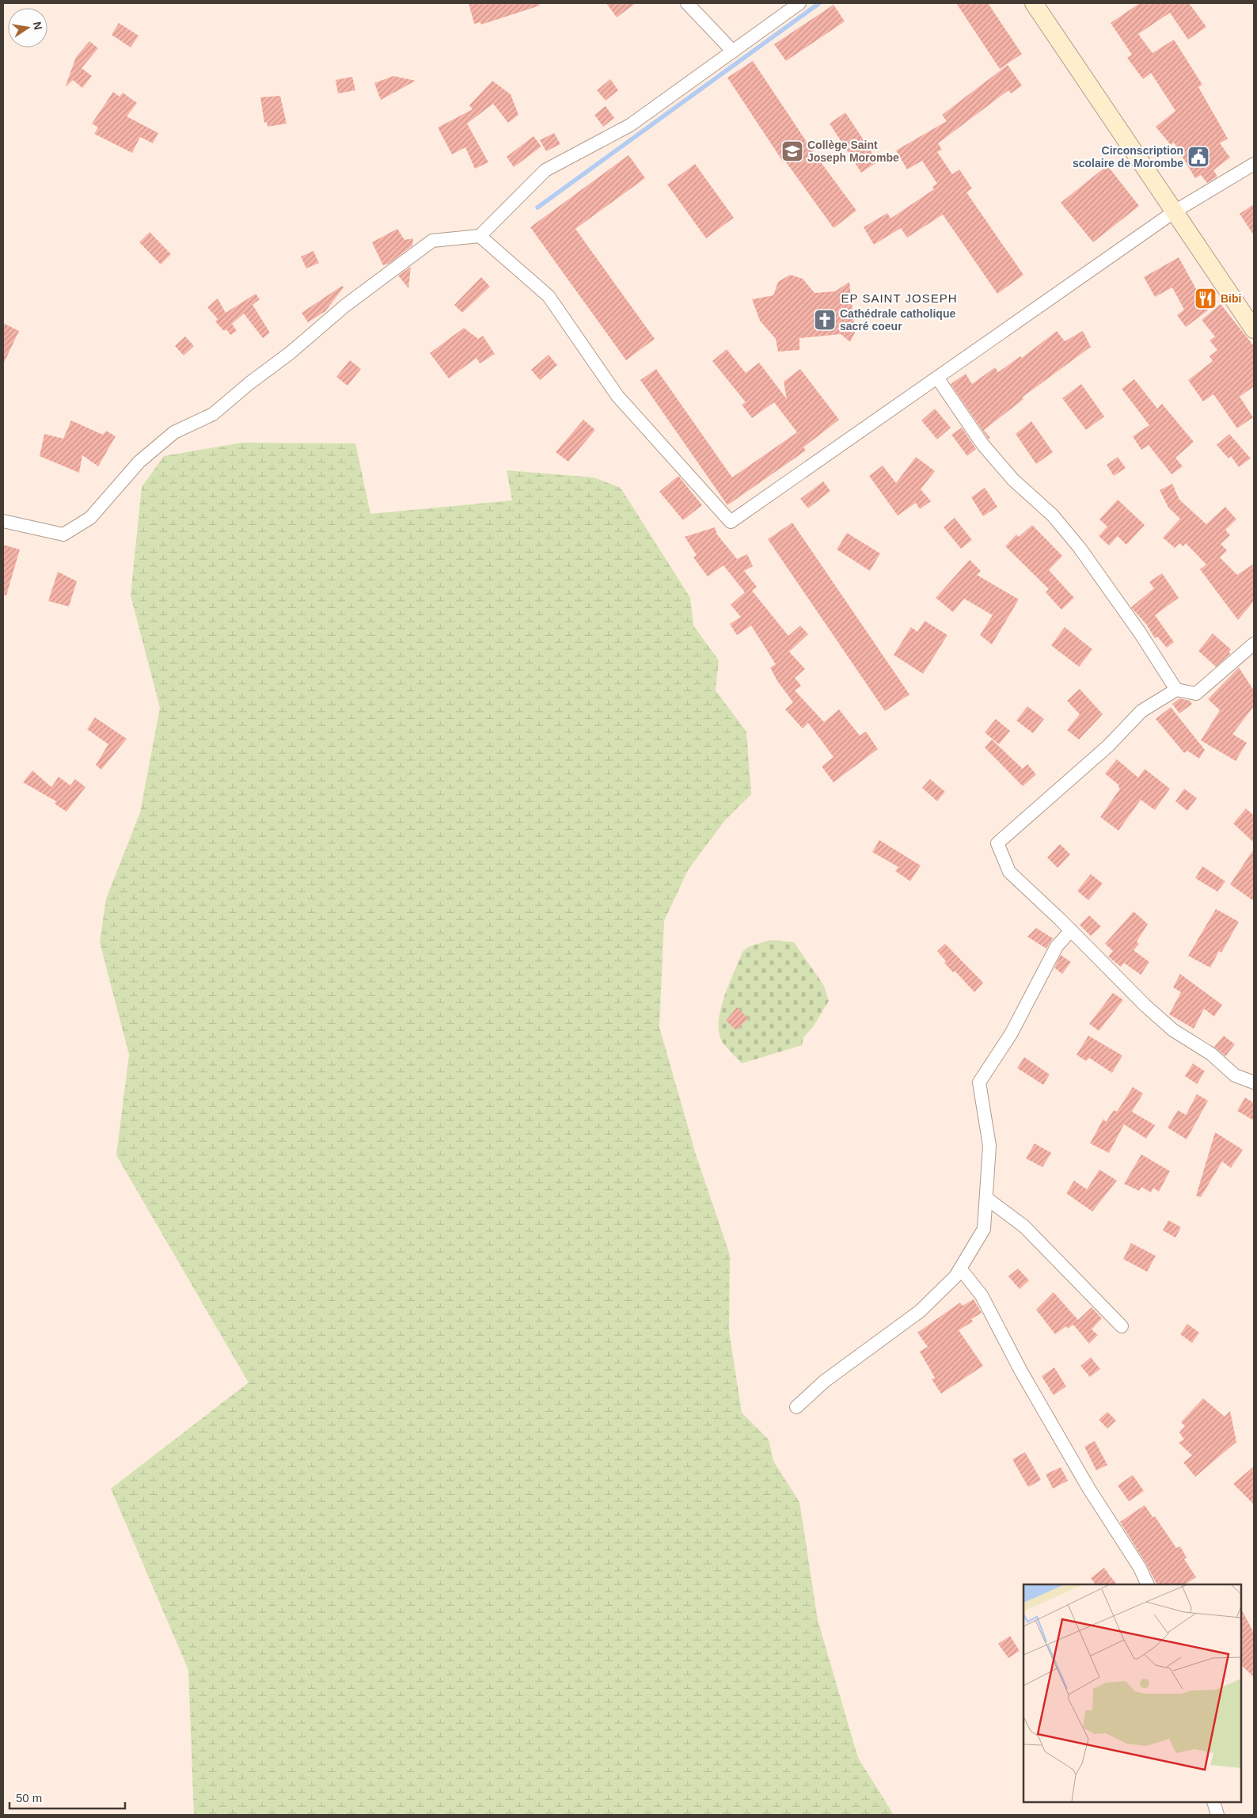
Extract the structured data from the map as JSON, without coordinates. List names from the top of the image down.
{
  "districts": ["EP SAINT JOSEPH"],
  "places": {
    "school or university": ["Collège Saint Joseph Morombe"],
    "public building": ["Circonscription scolaire de Morombe"],
    "restaurant": ["Bibi"],
    "church": ["Cathédrale catholique sacré coeur"]
  },
  "scale_bar": "50 m",
  "north": "right"
}
